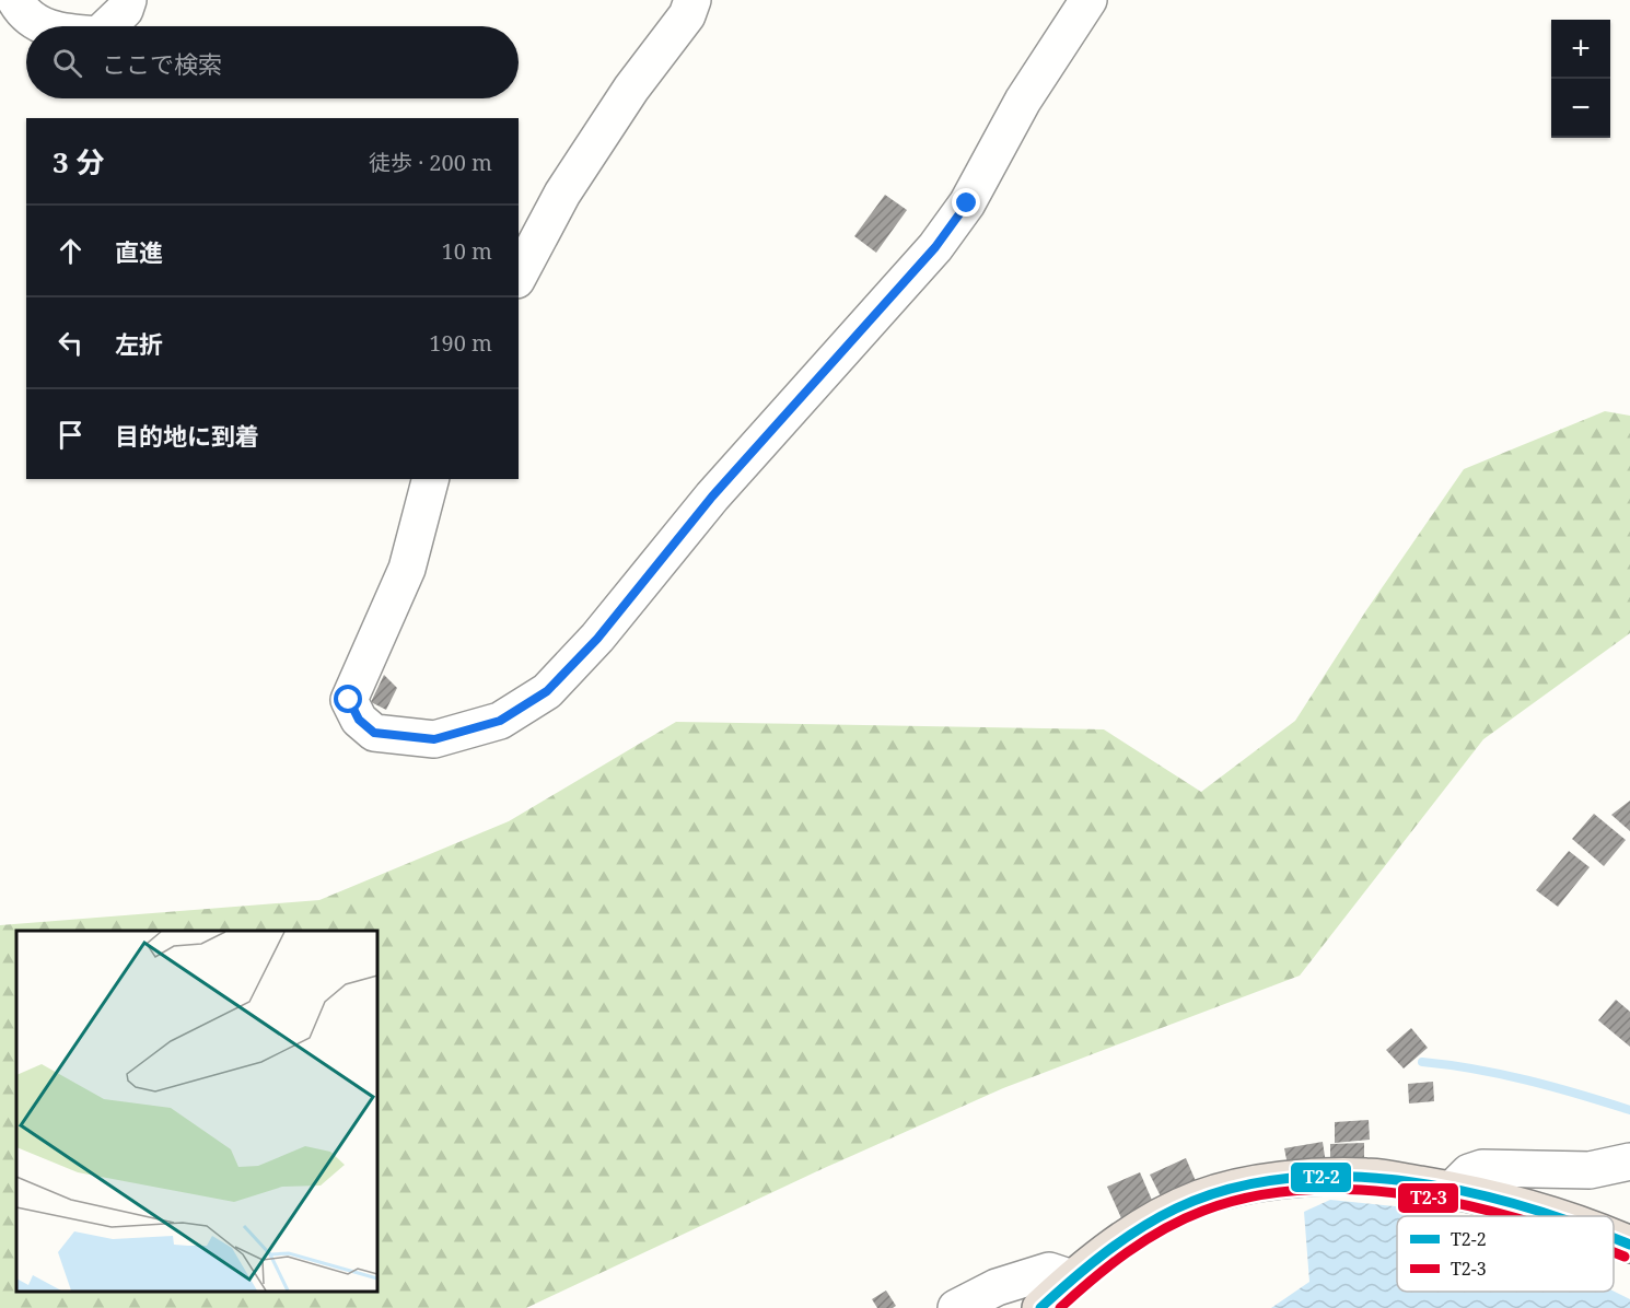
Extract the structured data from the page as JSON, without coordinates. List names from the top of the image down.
{
  "lines": ["transit line T2-2", "transit line T2-3"],
  "legend": ["T2-2", "T2-3"],
  "page": {
    "map_buttons": ["+", "−"],
    "search": "ここで検索",
    "heading": ["3 分", "徒歩 · 200 m"],
    "list": [
      ["直進", "10 m"],
      ["左折", "190 m"],
      "目的地に到着"
    ]
  }
}
